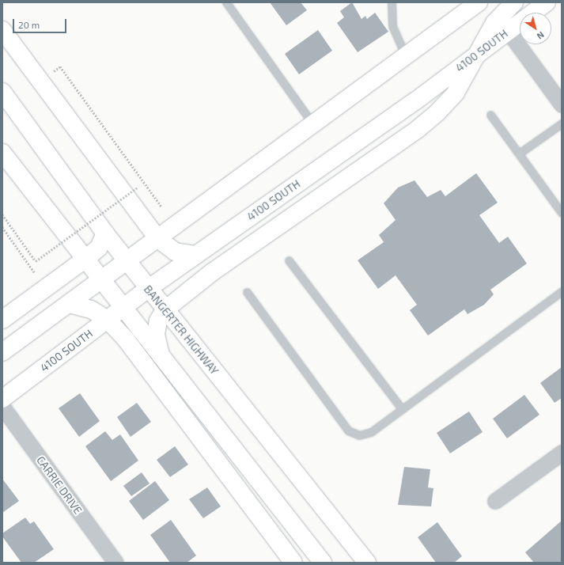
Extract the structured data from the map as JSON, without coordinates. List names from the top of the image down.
{
  "streets": {
    "main road": ["4100 SOUTH", "BANGERTER HIGHWAY"],
    "street": ["CARRIE DRIVE"]
  },
  "crossings": [
    ["4100 SOUTH", "BANGERTER HIGHWAY"]
  ],
  "scale_bar": "20 m",
  "north": "bottom right"
}
